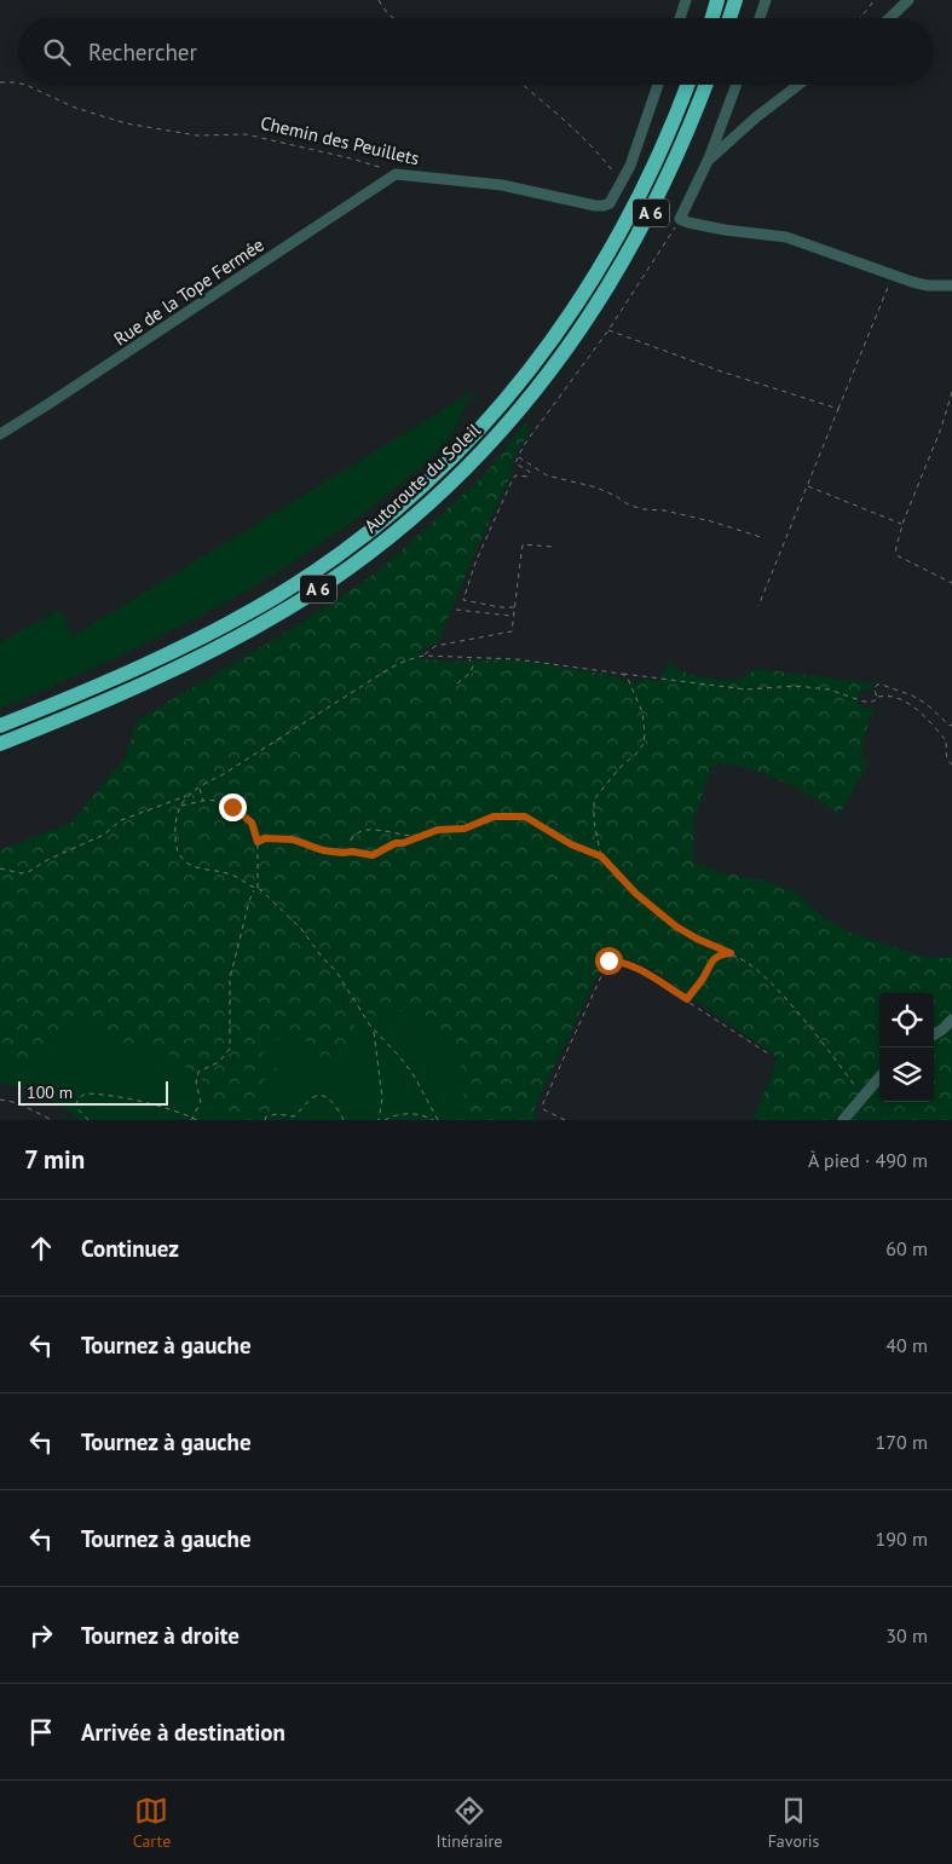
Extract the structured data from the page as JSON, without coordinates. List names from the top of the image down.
{
  "streets": {
    "highway": ["A 6", "Autoroute du Soleil"],
    "street": ["Chemin des Peuillets", "Rue de la Tope Fermée"]
  },
  "crossings": [
    ["Chemin des Peuillets", "Rue de la Tope Fermée"]
  ],
  "scale_bar": "100 m",
  "page": {
    "search": "Rechercher",
    "scale": "100 m",
    "heading": ["7 min", "À pied · 490 m"],
    "list": [
      ["Continuez", "60 m"],
      ["Tournez à gauche", "40 m"],
      ["Tournez à gauche", "170 m"],
      ["Tournez à gauche", "190 m"],
      ["Tournez à droite", "30 m"],
      "Arrivée à destination"
    ],
    "nav": ["Carte", "Itinéraire", "Favoris"]
  }
}
